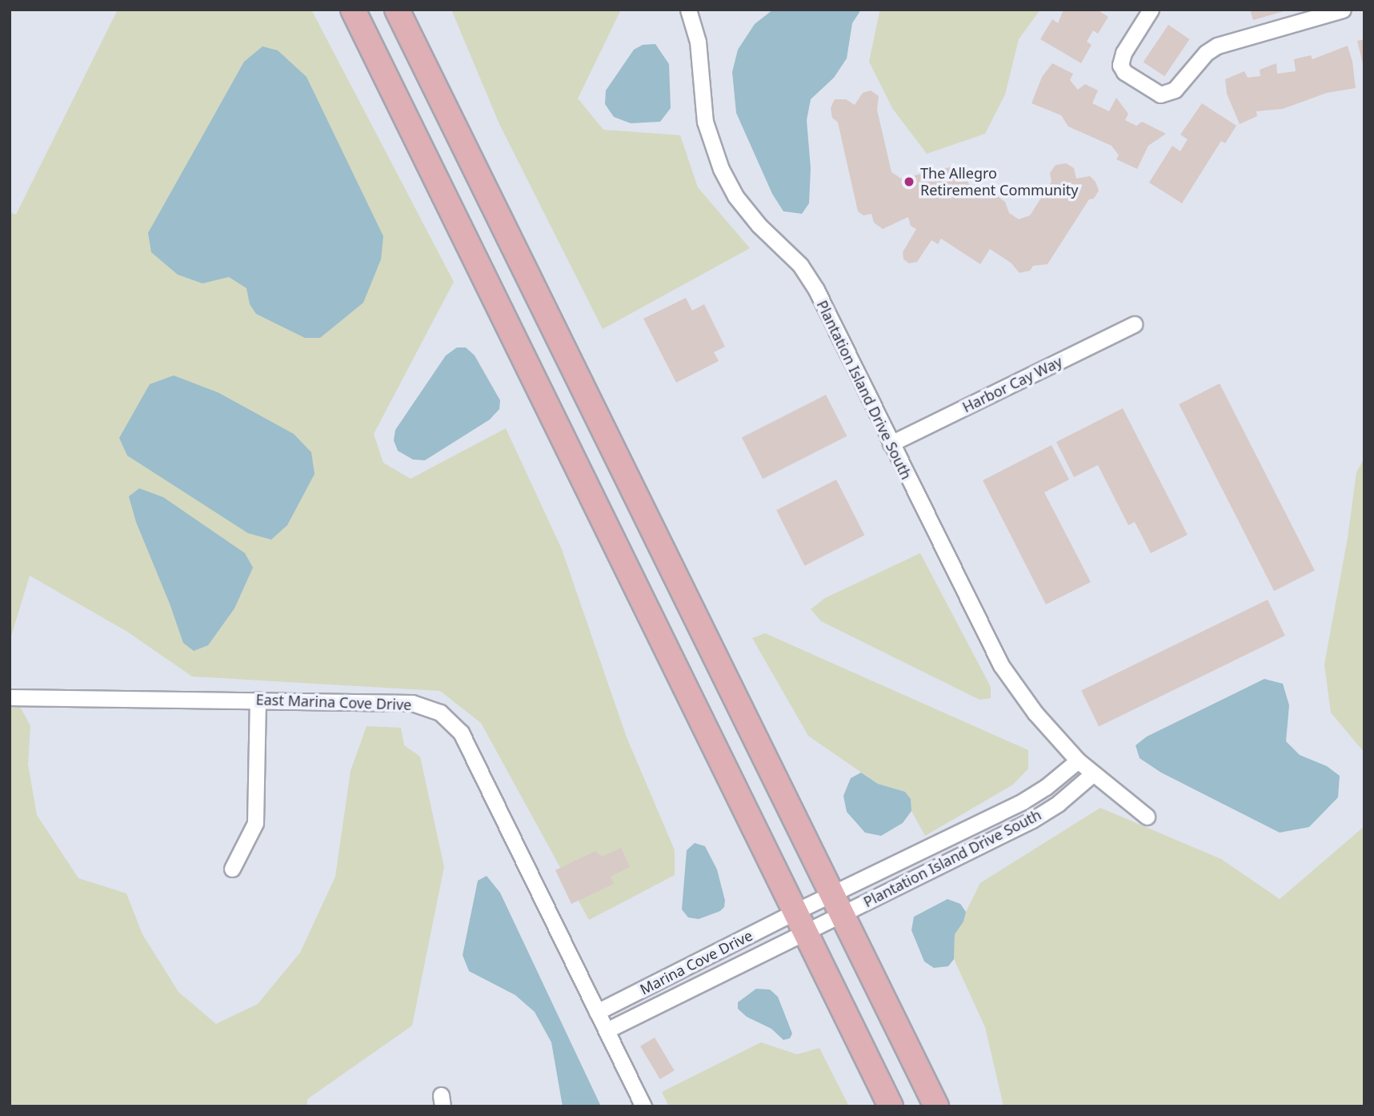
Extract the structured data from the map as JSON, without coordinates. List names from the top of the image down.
{
  "streets": {
    "street": [
      "Harbor Cay Way",
      "Plantation Island Drive South",
      "East Marina Cove Drive",
      "Marina Cove Drive"
    ]
  },
  "crossings": [
    ["Harbor Cay Way", "Plantation Island Drive South"],
    ["Plantation Island Drive South", "Marina Cove Drive"],
    ["East Marina Cove Drive", "Marina Cove Drive"]
  ],
  "places": ["The Allegro Retirement Community"]
}
